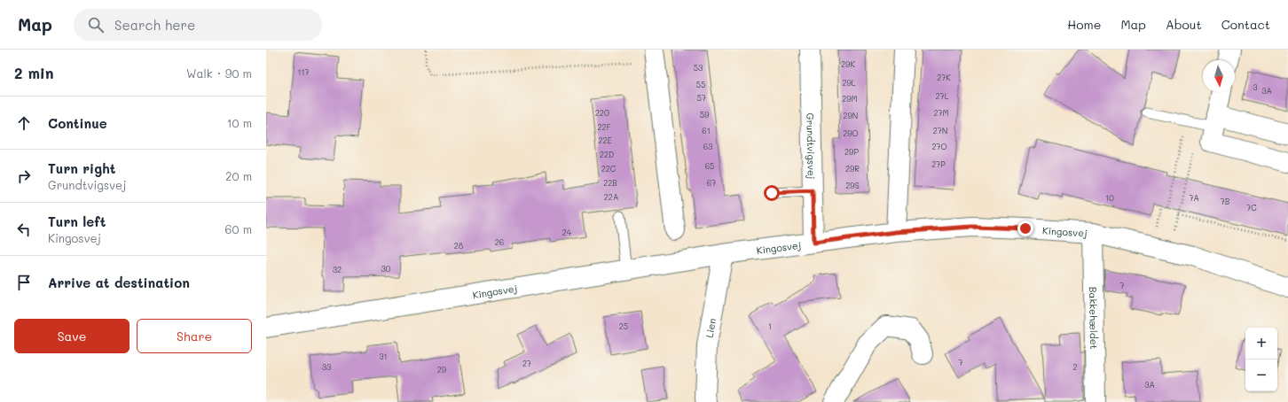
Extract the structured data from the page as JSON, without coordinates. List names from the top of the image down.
{
  "streets": {
    "street": [
      "Grundtvigsvej",
      "Kingosvej",
      "Bakkehældet",
      "Lien"
    ]
  },
  "crossings": [
    ["Grundtvigsvej", "Kingosvej"],
    ["Kingosvej", "Bakkehældet"],
    ["Kingosvej", "Lien"]
  ],
  "house_numbers": [
    "29K",
    "53",
    "117",
    "27K",
    "29L",
    "55",
    "3",
    "3A",
    "27L",
    "57",
    "29M",
    "22G",
    "27M",
    "59",
    "29N",
    "22F",
    "61",
    "27N",
    "29O",
    "22E",
    "63",
    "27O",
    "29P",
    "22D",
    "27P",
    "65",
    "22C",
    "29R",
    "22B",
    "67",
    "29S",
    "22A",
    "10",
    "7A",
    "7B",
    "7C",
    "24",
    "26",
    "28",
    "30",
    "32",
    "7",
    "25",
    "1",
    "31",
    "7",
    "27",
    "33",
    "2",
    "29",
    "3A"
  ],
  "north": "bottom",
  "page": {
    "header": "Map",
    "search": "Search here",
    "nav": [
      "Home",
      "Map",
      "About",
      "Contact"
    ],
    "heading": ["2 min", "Walk · 90 m"],
    "list": [
      ["Continue", "10 m"],
      ["Turn right", "Grundtvigsvej", "20 m"],
      ["Turn left", "Kingosvej", "60 m"],
      "Arrive at destination"
    ],
    "buttons": ["Save", "Share"],
    "map_buttons": ["+", "−"]
  }
}
